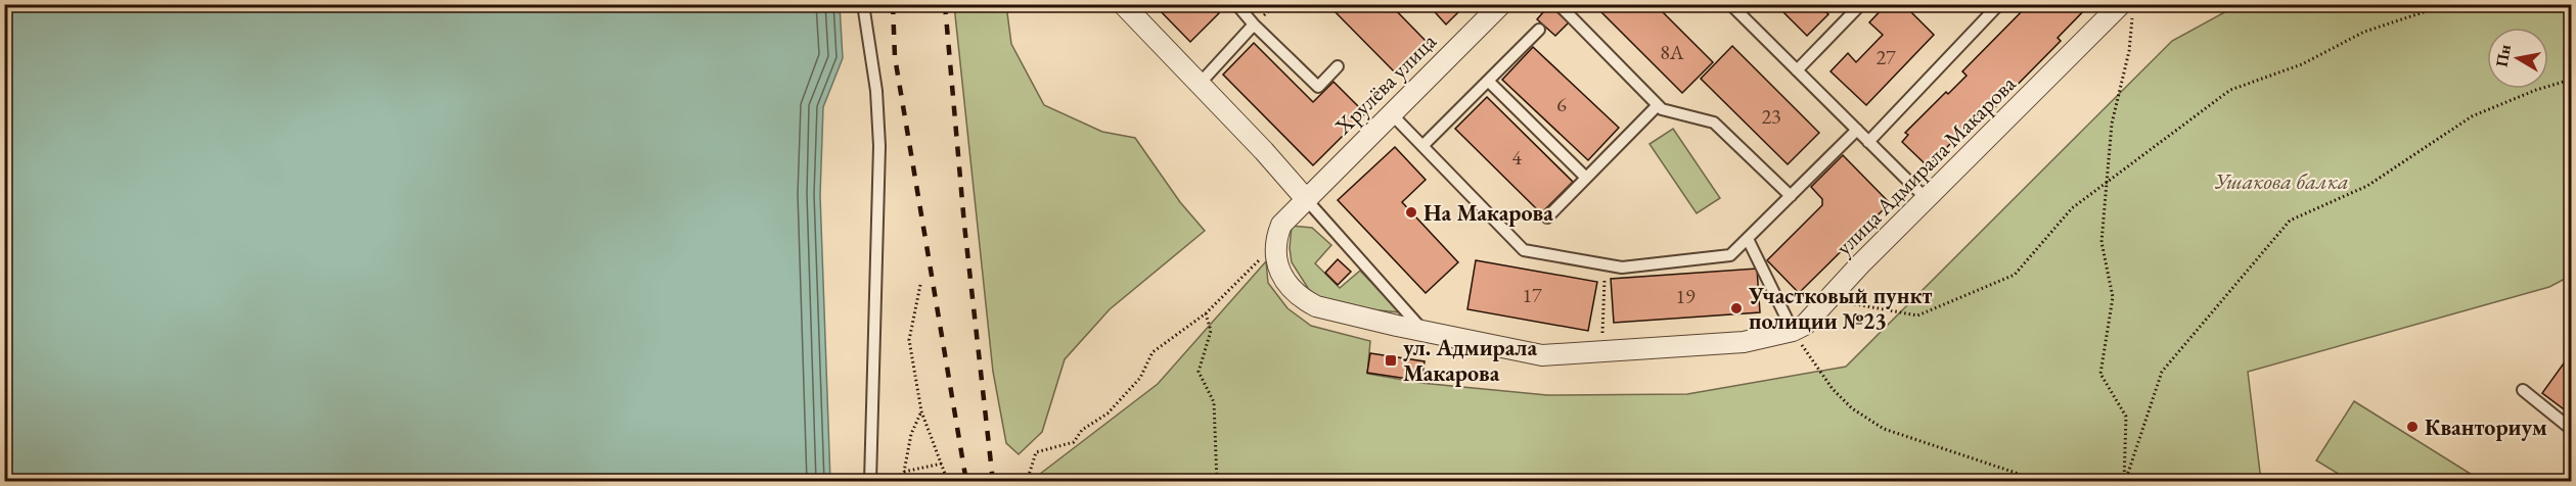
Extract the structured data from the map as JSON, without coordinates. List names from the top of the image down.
{
  "streets": {
    "street": ["Хрулёва улица", "улица Адмирала Макарова"]
  },
  "parks": ["Ушакова балка"],
  "places": {
    "other": ["На Макарова", "Участковый пункт полиции №23", "Кванториум"],
    "transit": ["ул. Адмирала Макарова"]
  },
  "house_numbers": [
    "8А",
    "27",
    "6",
    "23",
    "4",
    "17",
    "19"
  ],
  "north": "left"
}
